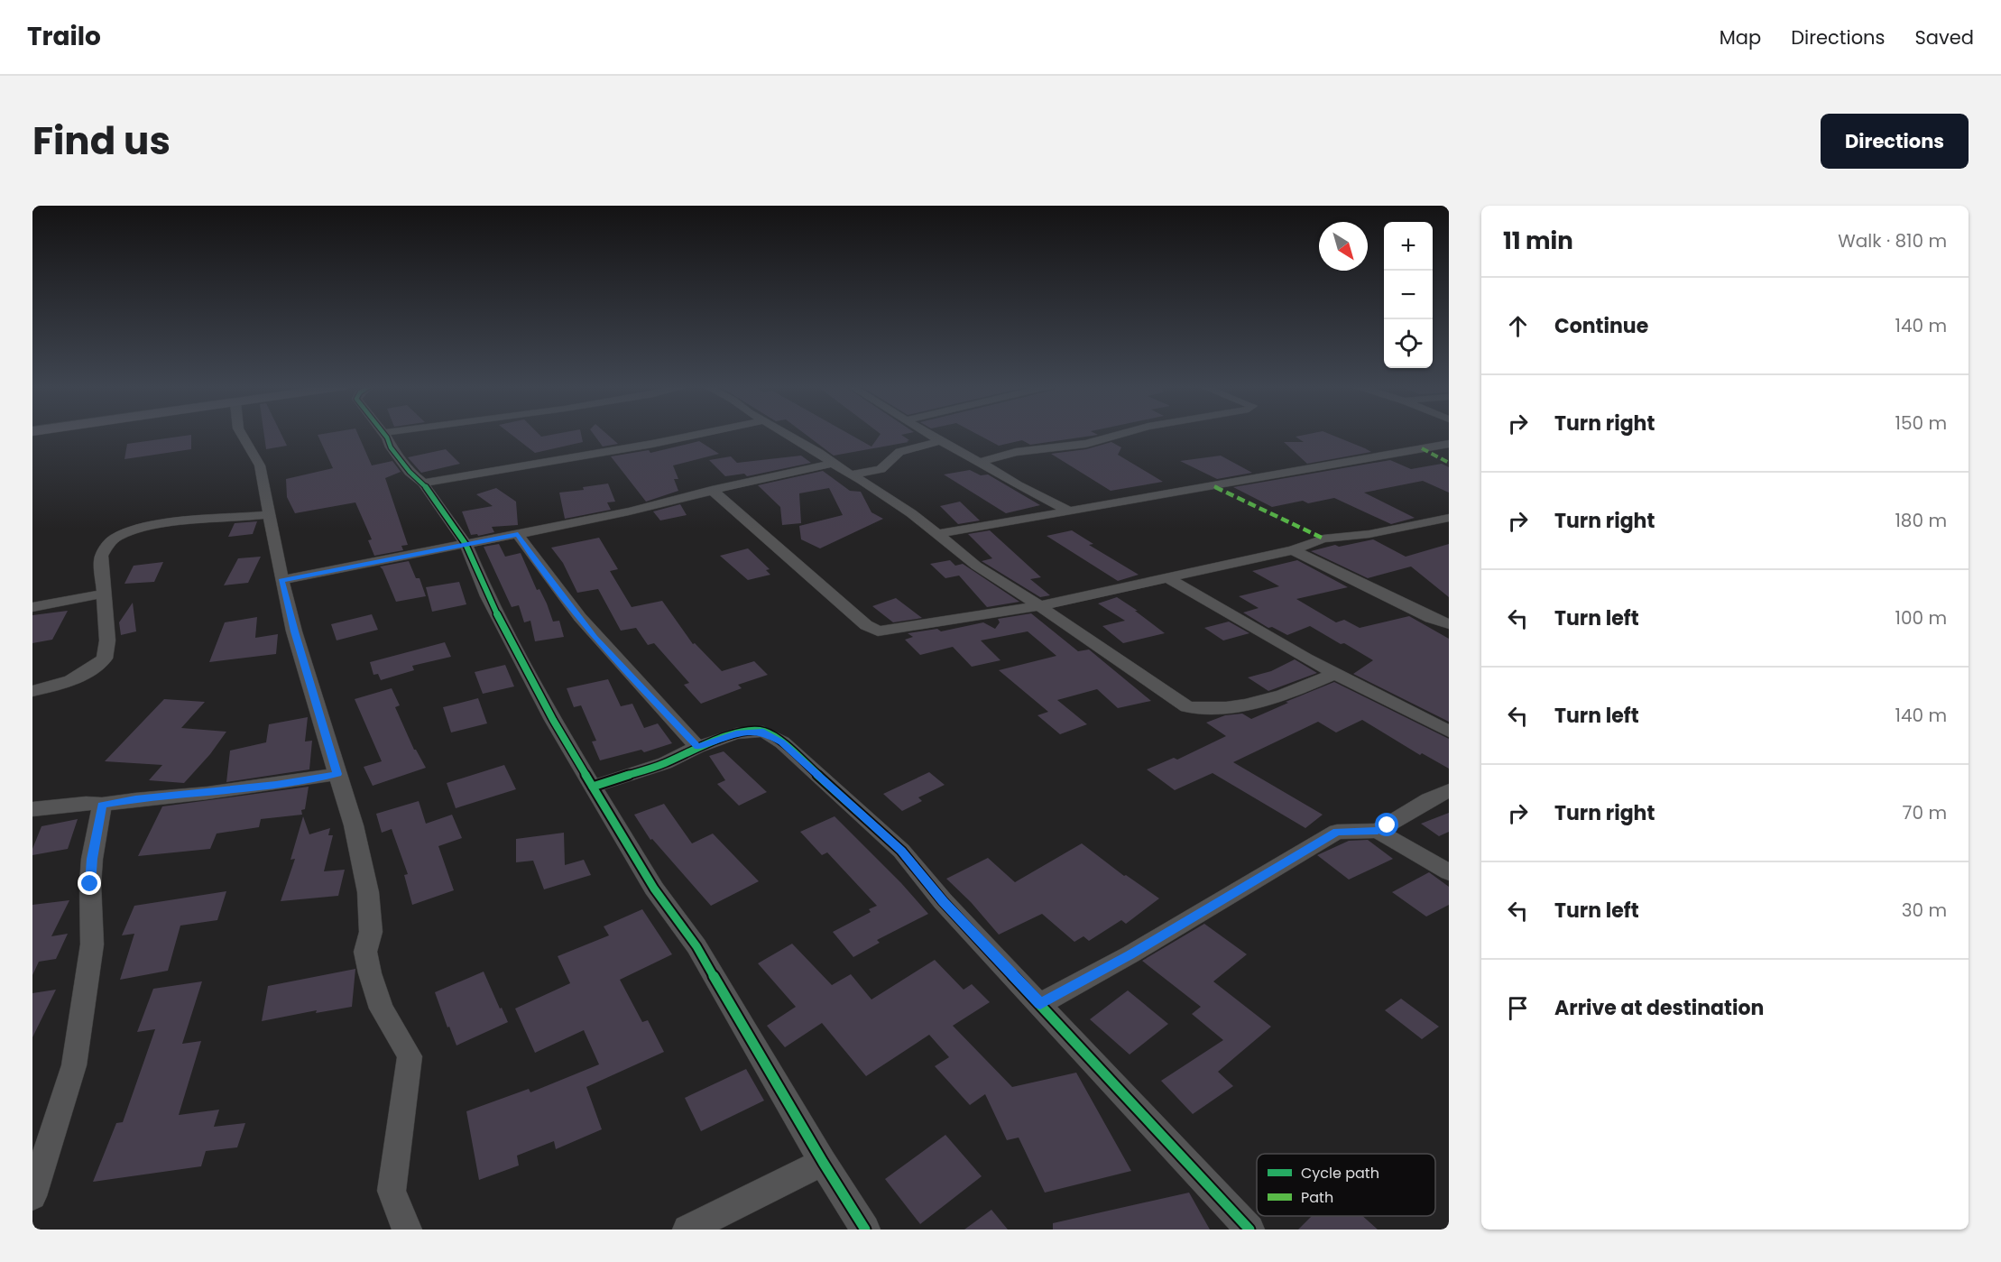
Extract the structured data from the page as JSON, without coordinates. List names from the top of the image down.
{
  "legend": ["Cycle path", "Path"],
  "north": "bottom right",
  "page": {
    "header": "Trailo",
    "nav": ["Map", "Directions", "Saved"],
    "title": "Find us",
    "buttons": "Directions",
    "heading": ["11 min", "Walk · 810 m"],
    "map_buttons": ["+", "−"],
    "list": [
      ["Continue", "140 m"],
      ["Turn right", "150 m"],
      ["Turn right", "180 m"],
      ["Turn left", "100 m"],
      ["Turn left", "140 m"],
      ["Turn right", "70 m"],
      ["Turn left", "30 m"],
      "Arrive at destination"
    ]
  }
}
